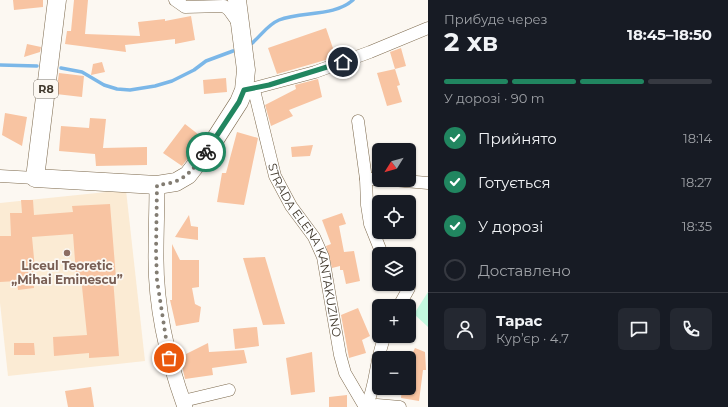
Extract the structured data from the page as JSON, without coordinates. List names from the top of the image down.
{
  "streets": {
    "highway": ["R8"],
    "street": ["STRADA ELENA KANTAKUZINO"]
  },
  "places": ["Liceul Teoretic „Mihai Eminescu”"],
  "north": "bottom left",
  "page": {
    "heading": ["2 хв", "Прибуде через", "18:45–18:50"],
    "panel": ["Тарас", "Кур’єр · 4.7"],
    "bar": "У дорозі · 90 m",
    "list": [
      ["Прийнято", "18:14"],
      ["Готується", "18:27"],
      ["У дорозі", "18:35"],
      "Доставлено"
    ],
    "map_buttons": ["+", "−"]
  }
}
